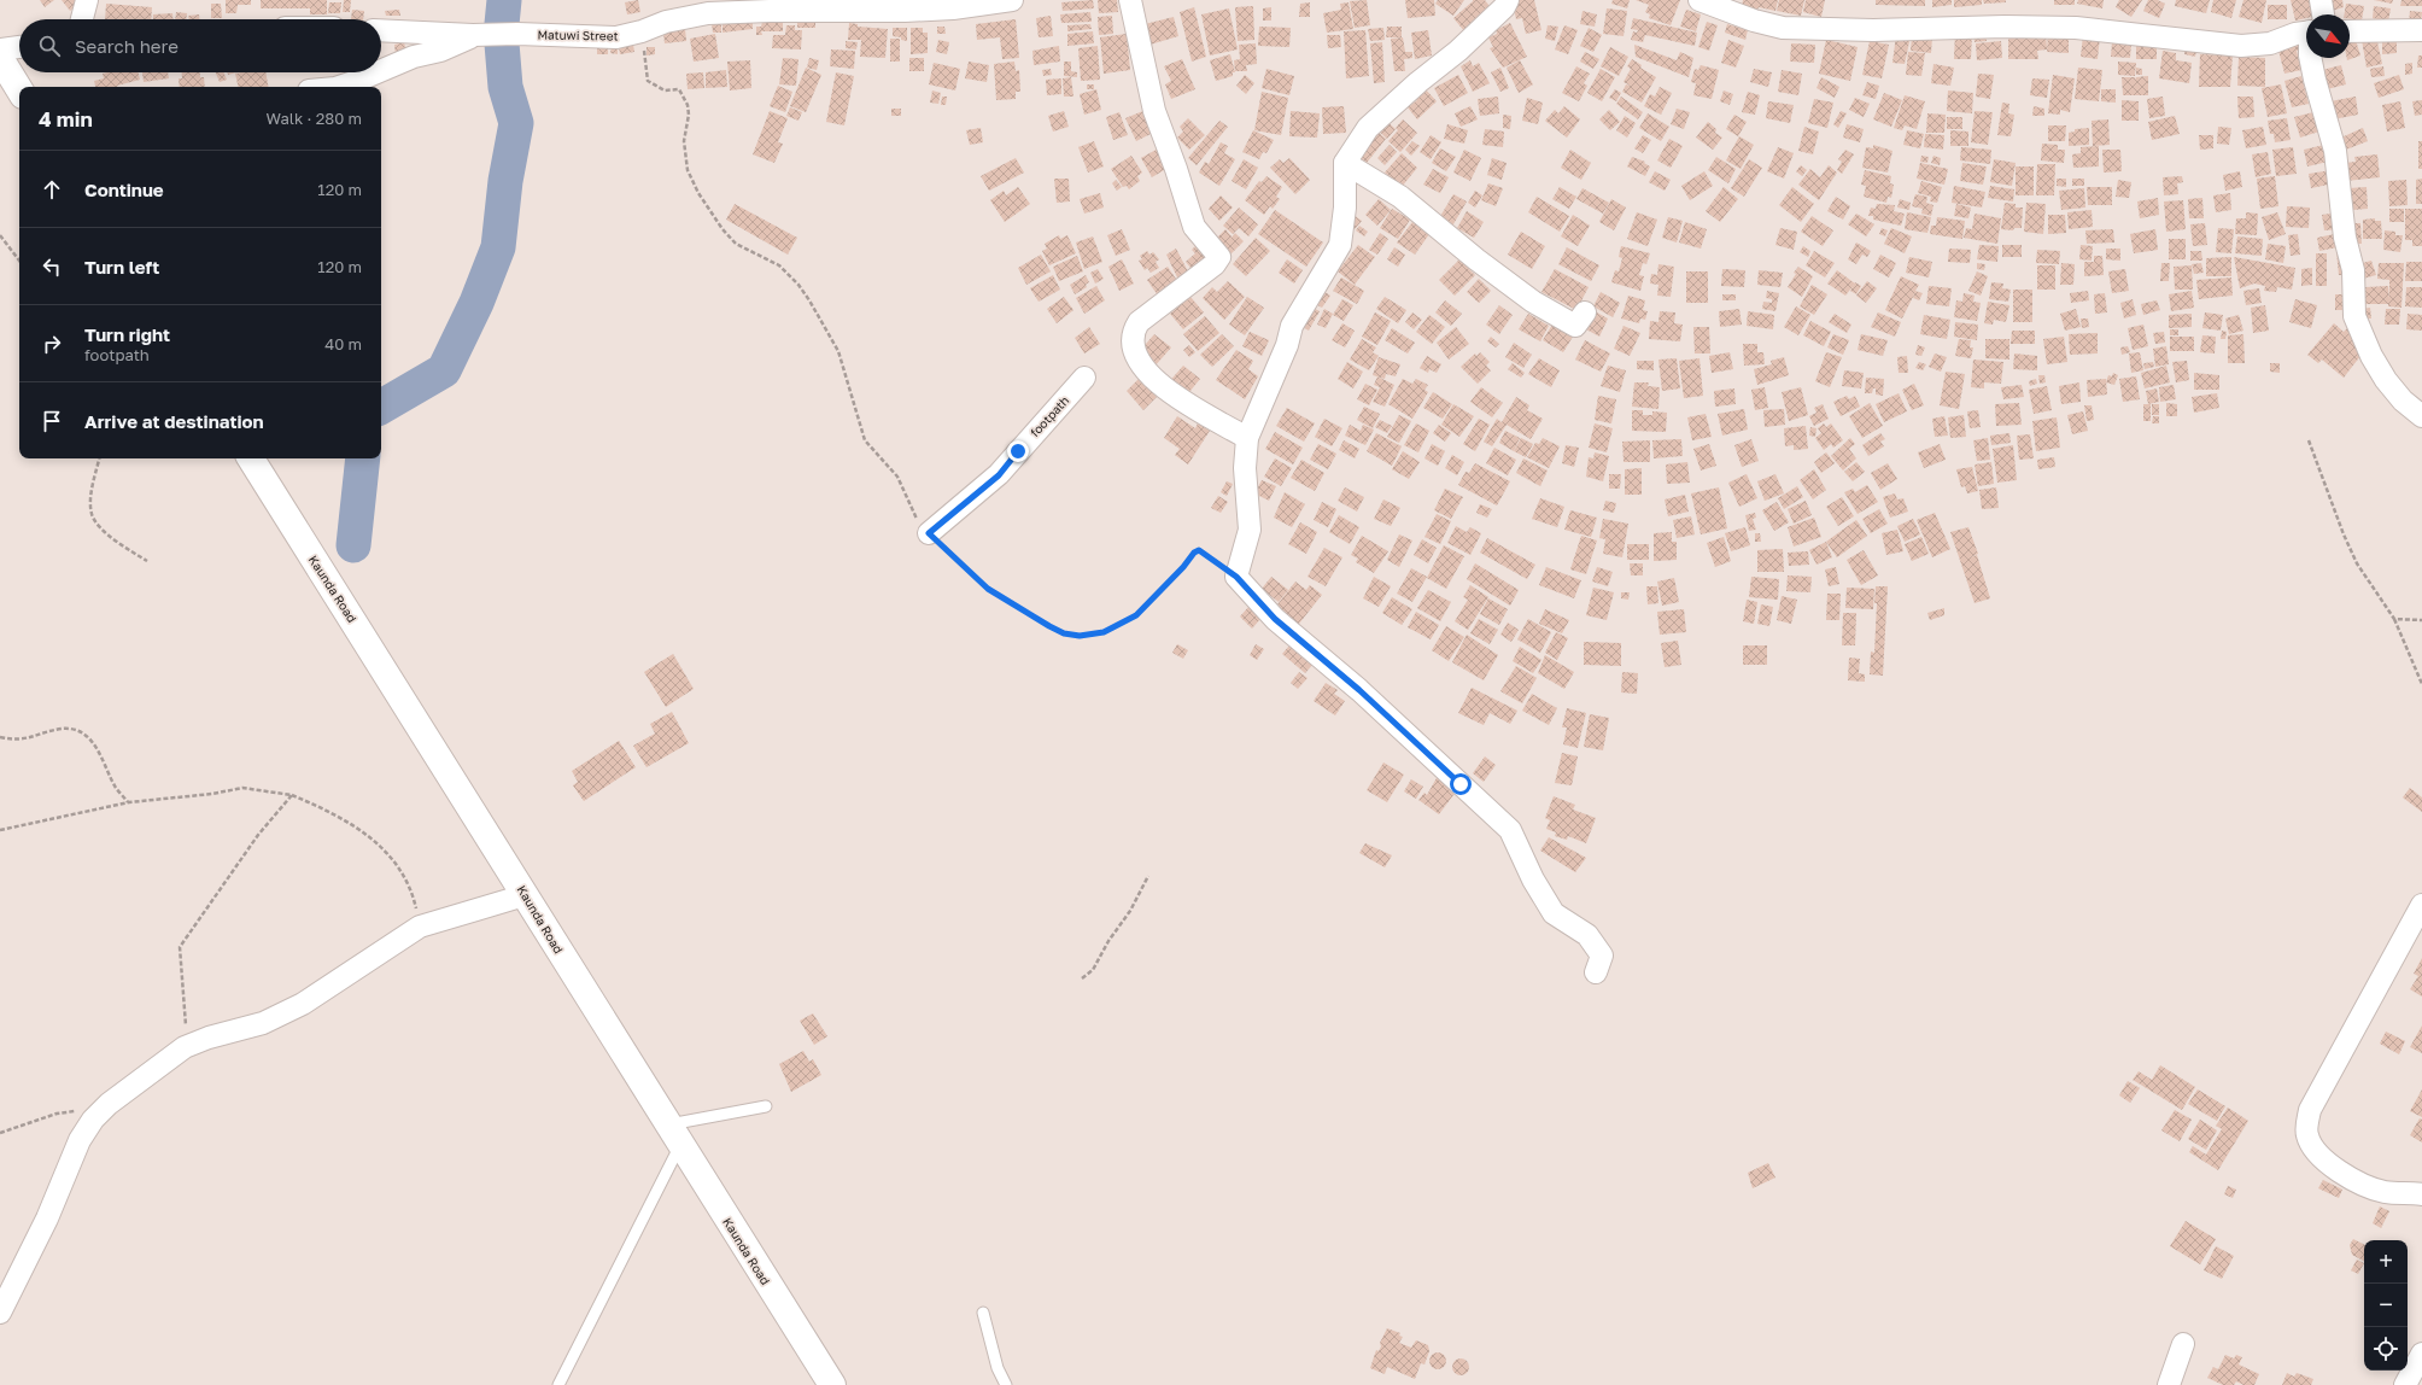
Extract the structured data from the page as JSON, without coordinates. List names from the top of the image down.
{
  "streets": {
    "main road": ["Kaunda Road"],
    "street": ["Matuwi Street", "footpath"]
  },
  "north": "bottom right",
  "page": {
    "search": "Search here",
    "heading": ["4 min", "Walk · 280 m"],
    "list": [
      ["Continue", "120 m"],
      ["Turn left", "120 m"],
      ["Turn right", "footpath", "40 m"],
      "Arrive at destination"
    ],
    "map_buttons": ["+", "−"]
  }
}
